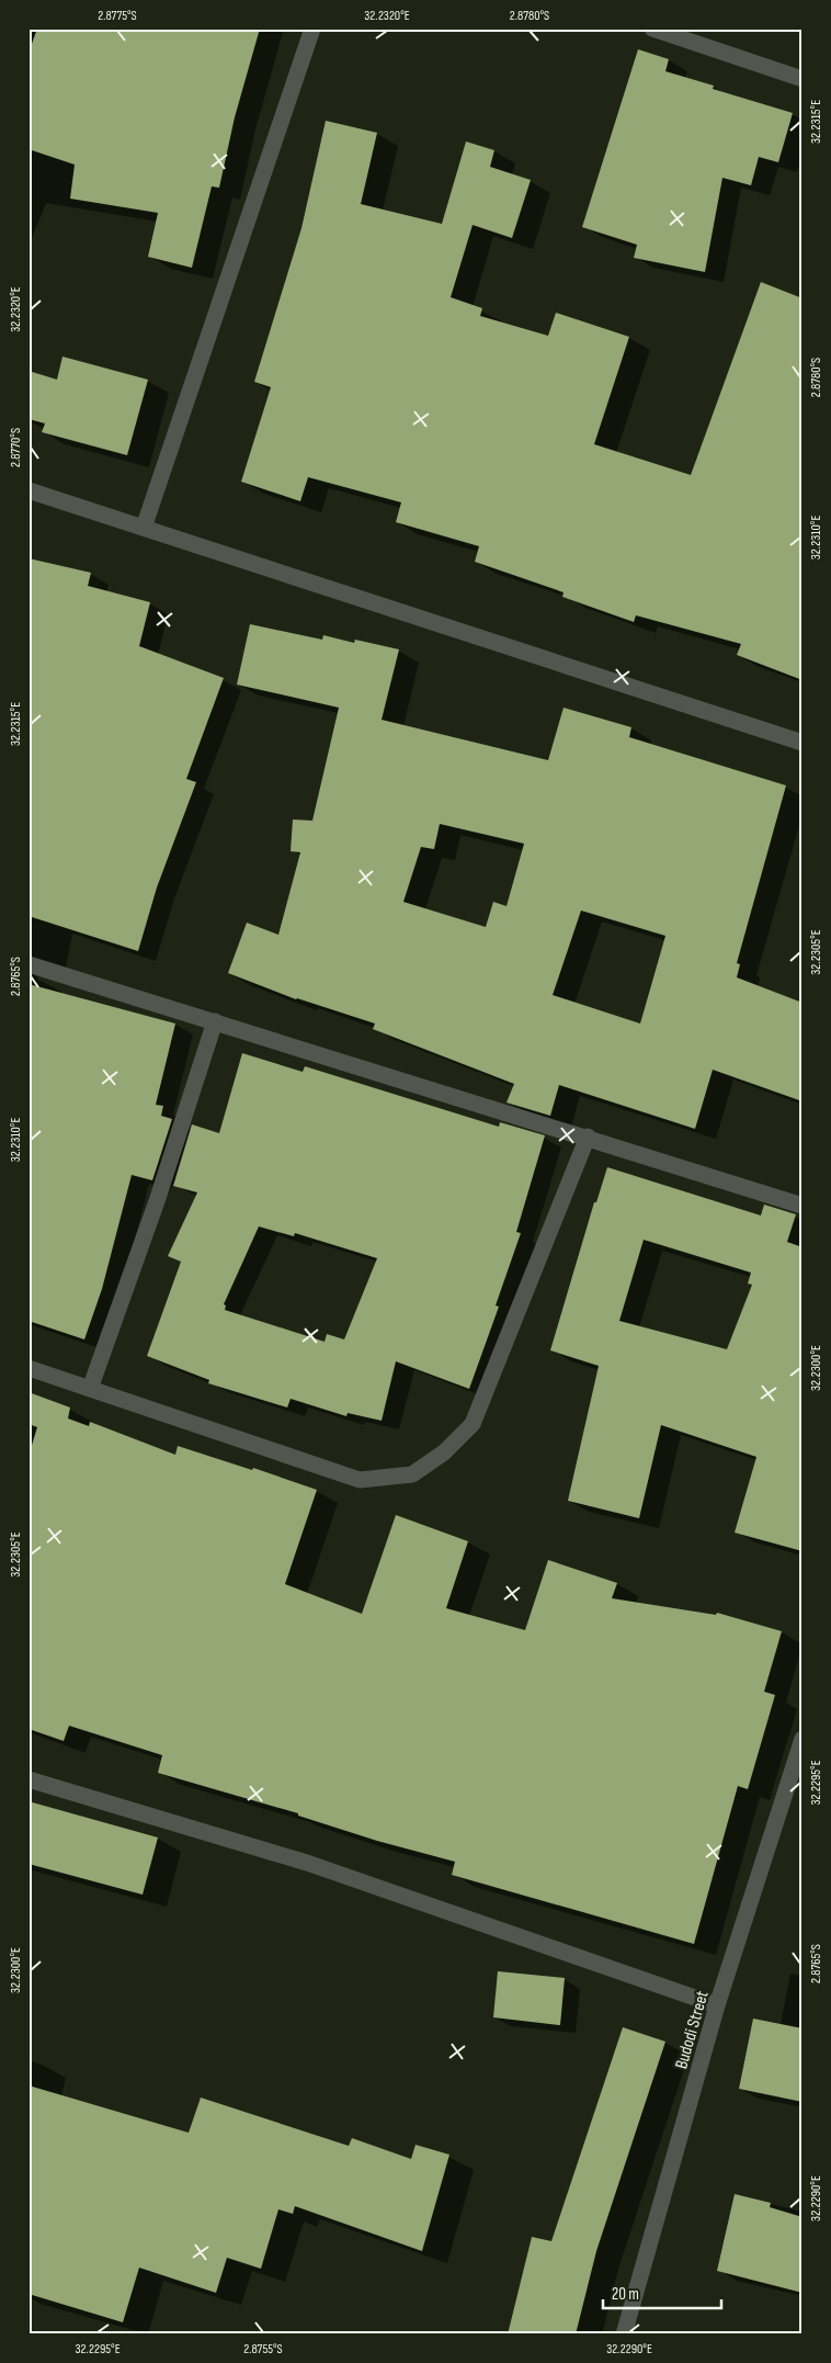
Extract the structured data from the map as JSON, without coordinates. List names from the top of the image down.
{
  "streets": {
    "street": ["Budodi Street"]
  },
  "scale_bar": "20 m",
  "coordinates": [
    "2.8775°S",
    "32.2320°E",
    "2.8780°S",
    "32.2315°E",
    "2.8770°S",
    "32.2310°E",
    "32.2305°E",
    "2.8765°S",
    "32.2300°E",
    "32.2295°E",
    "32.2290°E",
    "2.8755°S"
  ]
}
